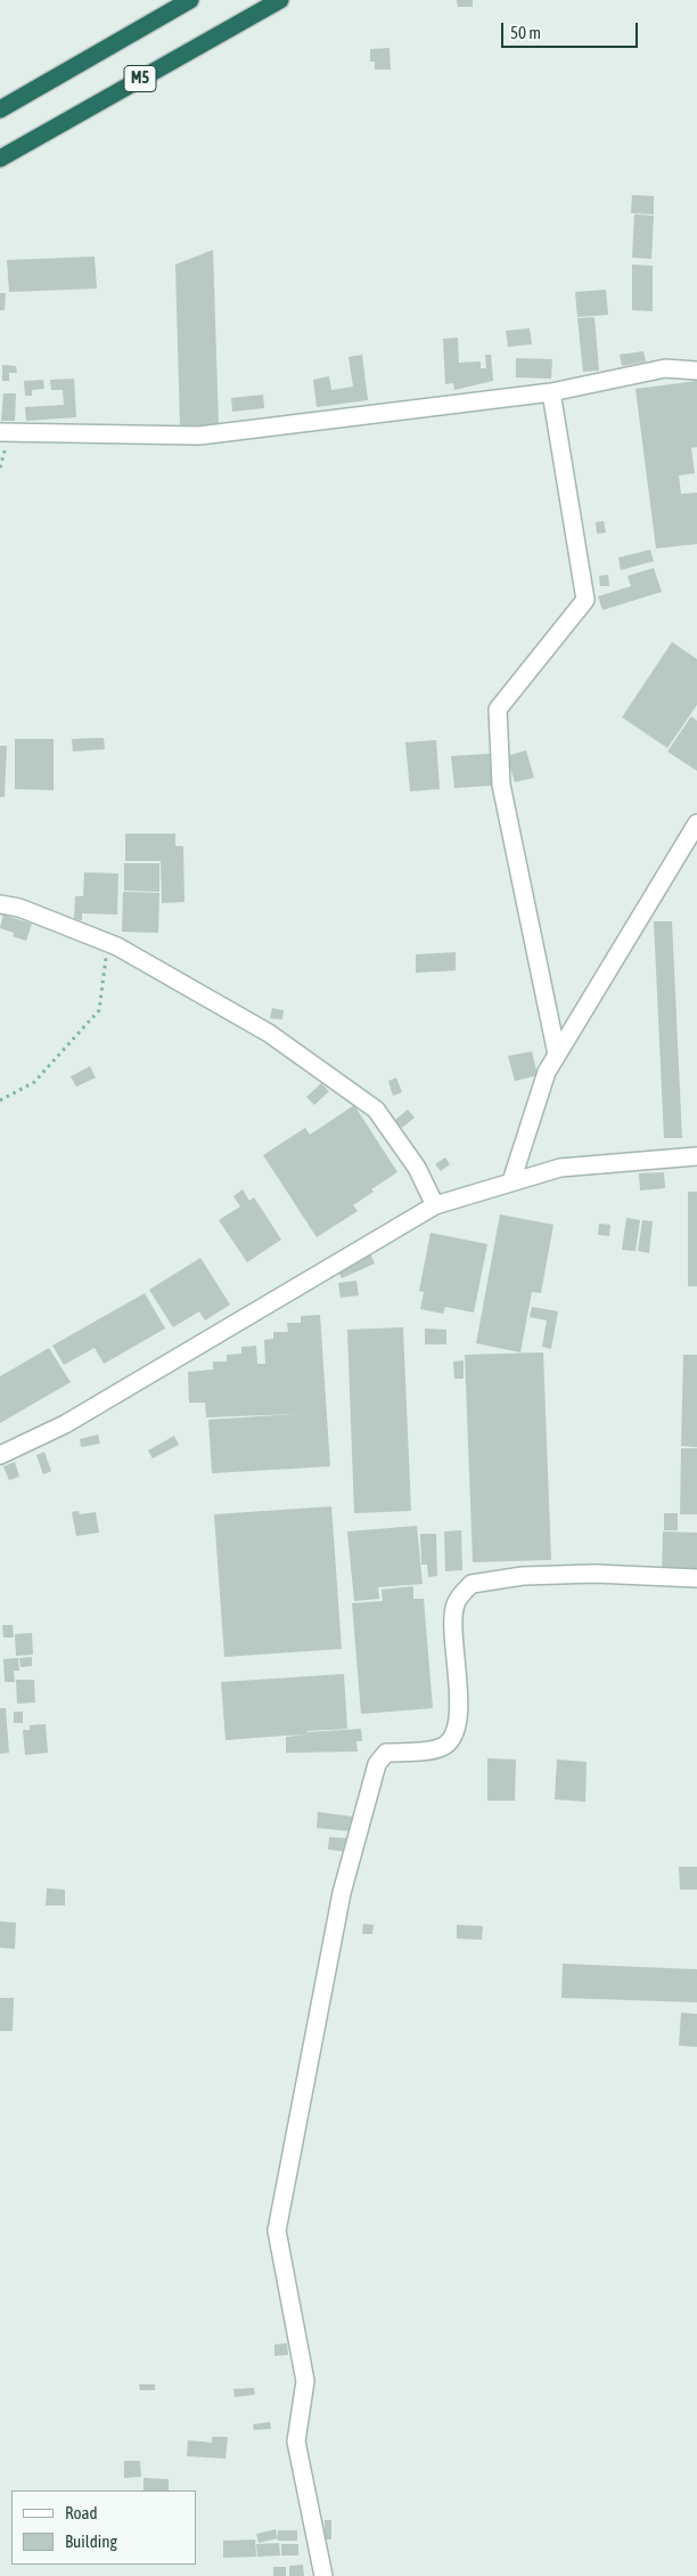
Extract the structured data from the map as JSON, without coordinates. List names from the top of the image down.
{
  "streets": {
    "highway": ["M5"]
  },
  "legend": ["Road", "Building"],
  "scale_bar": "50 m"
}
